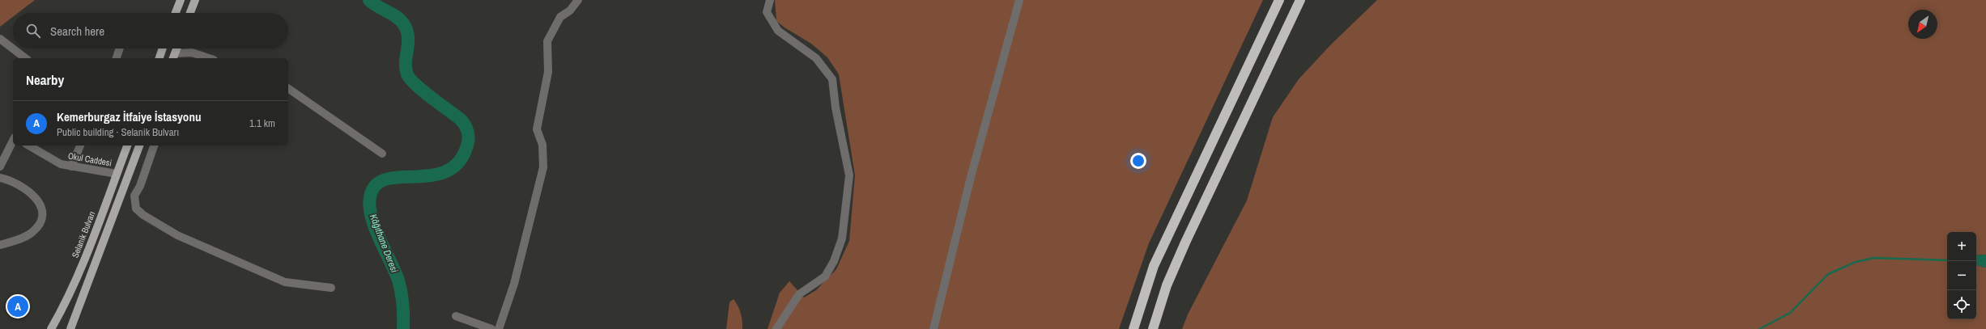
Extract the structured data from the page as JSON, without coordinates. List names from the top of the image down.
{
  "streets": {
    "main road": ["Selanik Bulvarı"],
    "street": ["Okul Caddesi"]
  },
  "crossings": [
    ["Okul Caddesi", "Selanik Bulvarı"]
  ],
  "water": ["Kâğıthane Deresi"],
  "north": "bottom left",
  "page": {
    "search": "Search here",
    "heading": "Nearby",
    "list": [
      {
        "mark": "A",
        "name": "Kemerburgaz İtfaiye İstasyonu",
        "note": "Public building · Selanik Bulvarı",
        "value": "1.1 km"
      }
    ],
    "map_buttons": ["+", "−"],
    "pins": "A"
  }
}
